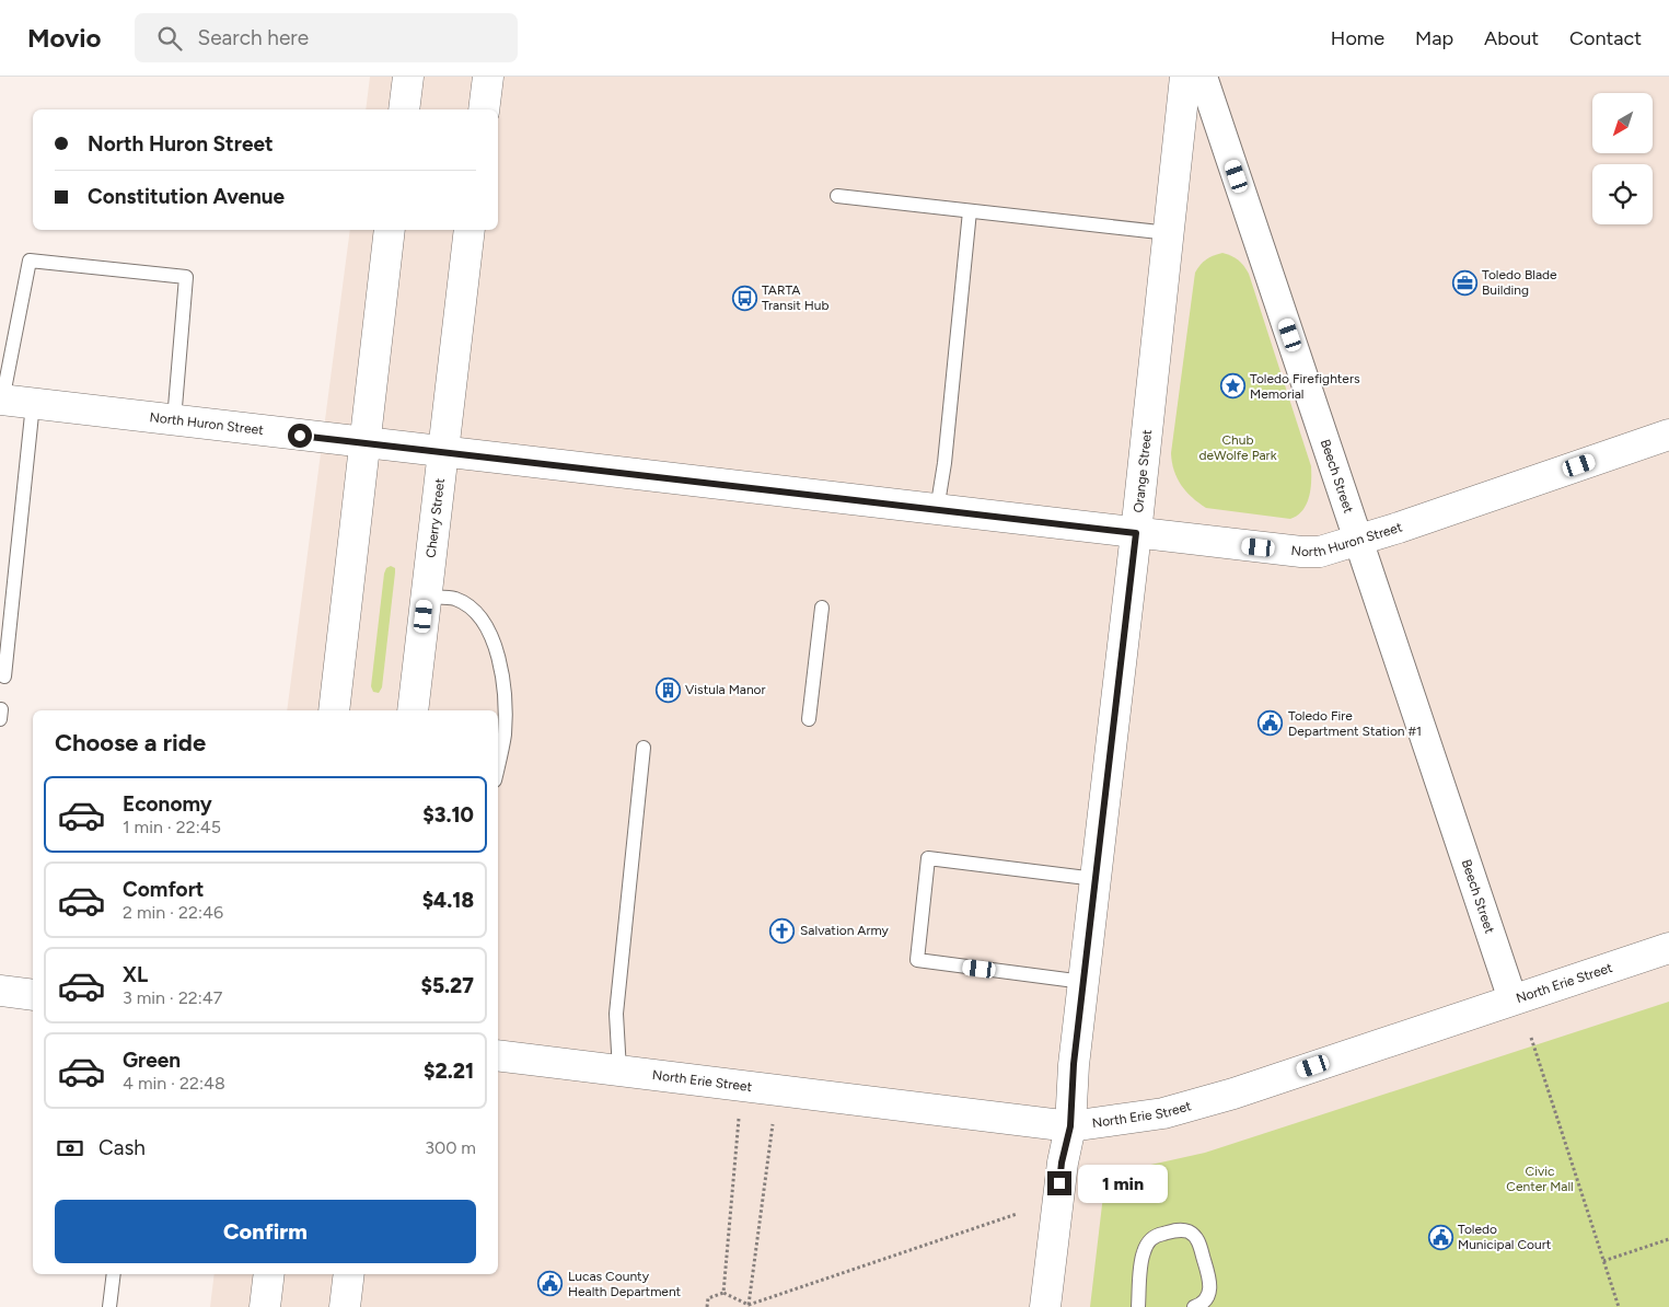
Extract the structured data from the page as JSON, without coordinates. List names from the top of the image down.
{
  "streets": {
    "street": [
      "North Huron Street",
      "Orange Street",
      "Beech Street",
      "Cherry Street",
      "North Erie Street"
    ]
  },
  "crossings": [
    ["North Huron Street", "Orange Street"],
    ["North Huron Street", "Beech Street"],
    ["North Huron Street", "Cherry Street"],
    ["Orange Street", "North Erie Street"],
    ["Beech Street", "North Erie Street"]
  ],
  "parks": ["Chub deWolfe Park", "Civic Center Mall"],
  "places": {
    "office": ["Toledo Blade Building"],
    "bus stop": ["TARTA Transit Hub"],
    "place": ["Toledo Firefighters Memorial"],
    "building": ["Vistula Manor"],
    "public building": ["Toledo Fire Department Station #1", "Toledo Municipal Court", "Lucas County Health Department"],
    "church": ["Salvation Army"]
  },
  "north": "bottom left",
  "page": {
    "header": "Movio",
    "search": "Search here",
    "nav": [
      "Home",
      "Map",
      "About",
      "Contact"
    ],
    "banner": ["North Huron Street", "Constitution Avenue"],
    "heading": "Choose a ride",
    "list": [
      {
        "name": "Economy",
        "note": "1 min · 22:45",
        "value": "$3.10"
      },
      {
        "name": "Comfort",
        "note": "2 min · 22:46",
        "value": "$4.18"
      },
      {
        "name": "XL",
        "note": "3 min · 22:47",
        "value": "$5.27"
      },
      {
        "name": "Green",
        "note": "4 min · 22:48",
        "value": "$2.21"
      }
    ],
    "pay": ["Cash", "300 m"],
    "bubble": "1 min",
    "buttons": "Confirm"
  }
}
